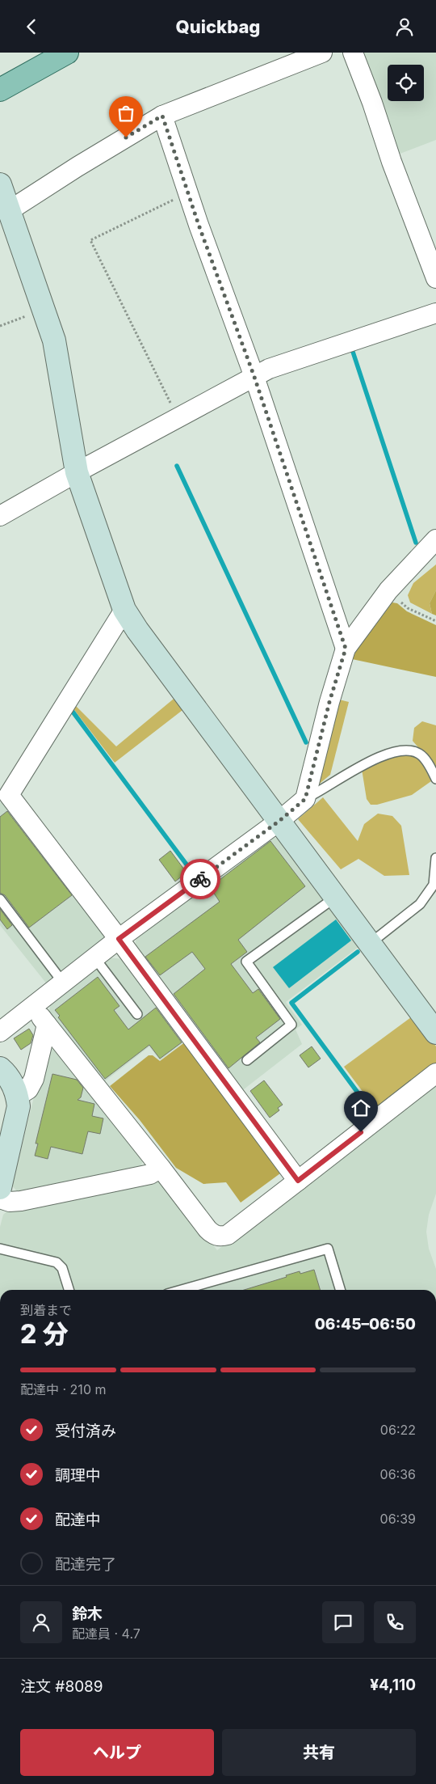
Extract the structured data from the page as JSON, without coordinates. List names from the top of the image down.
{
  "page": {
    "header": "Quickbag",
    "heading": ["2 分", "到着まで", "06:45–06:50"],
    "panel": [
      "鈴木",
      "配達員 · 4.7",
      "注文 #8089",
      "¥4,110"
    ],
    "bar": "配達中 · 210 m",
    "list": [
      ["受付済み", "06:22"],
      ["調理中", "06:36"],
      ["配達中", "06:39"],
      "配達完了"
    ],
    "buttons": ["ヘルプ", "共有"]
  }
}
